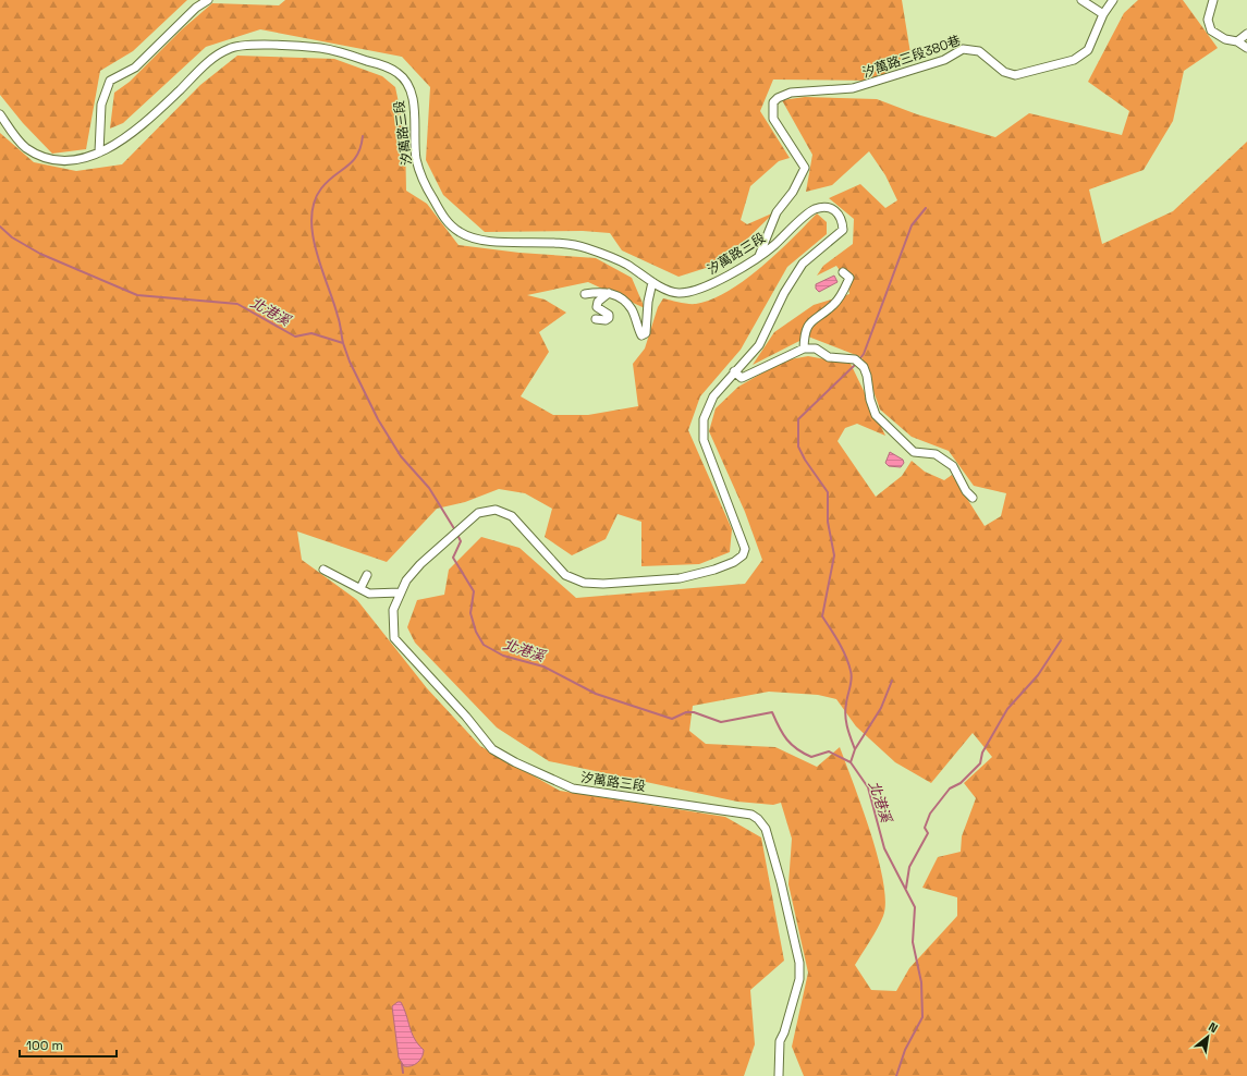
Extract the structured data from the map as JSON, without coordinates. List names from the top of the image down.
{
  "streets": {
    "street": ["汐萬路三段380巷", "汐萬路三段"]
  },
  "crossings": [
    ["汐萬路三段380巷", "汐萬路三段"]
  ],
  "water": ["北港溪"],
  "scale_bar": "100 m",
  "north": "top right"
}
